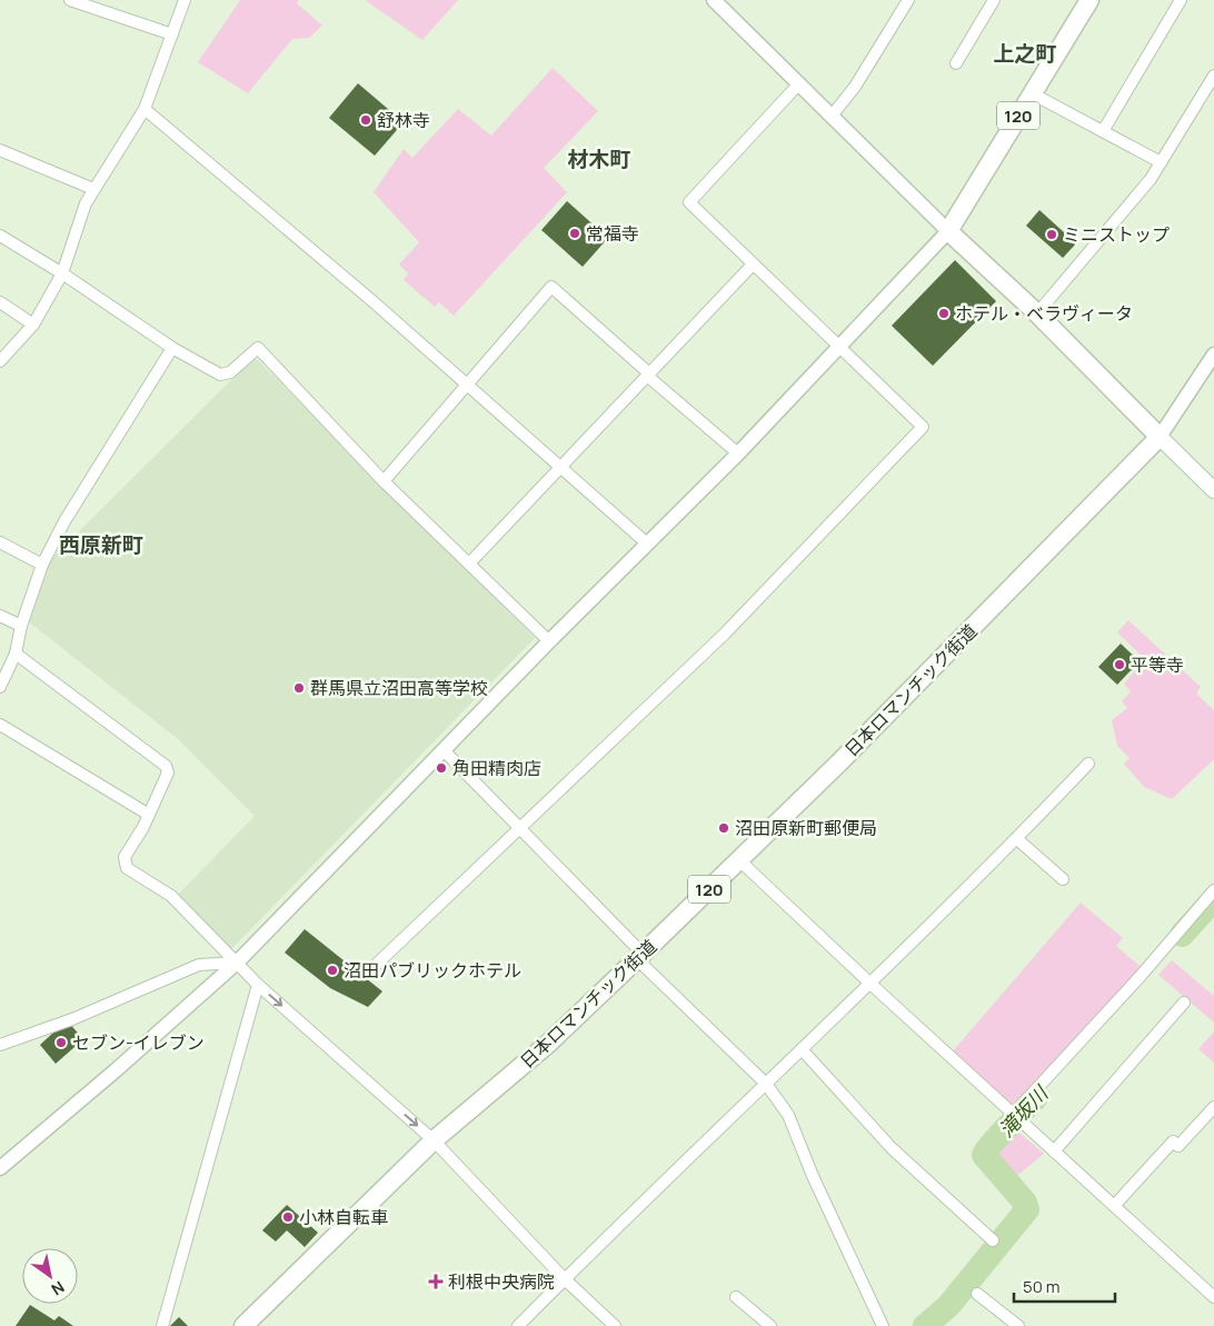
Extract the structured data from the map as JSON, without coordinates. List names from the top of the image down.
{
  "streets": {
    "highway": ["120", "日本ロマンチック街道"]
  },
  "districts": ["上之町", "材木町", "西原新町"],
  "water": ["滝坂川"],
  "places": {
    "other": [
      "舒林寺",
      "常福寺",
      "ミニストップ",
      "ホテル・ベラヴィータ",
      "平等寺",
      "群馬県立沼田高等学校",
      "角田精肉店",
      "沼田原新町郵便局",
      "沼田パブリックホテル",
      "セブン-イレブン",
      "小林自転車"
    ],
    "health": ["利根中央病院"]
  },
  "scale_bar": "50 m",
  "north": "bottom right"
}
